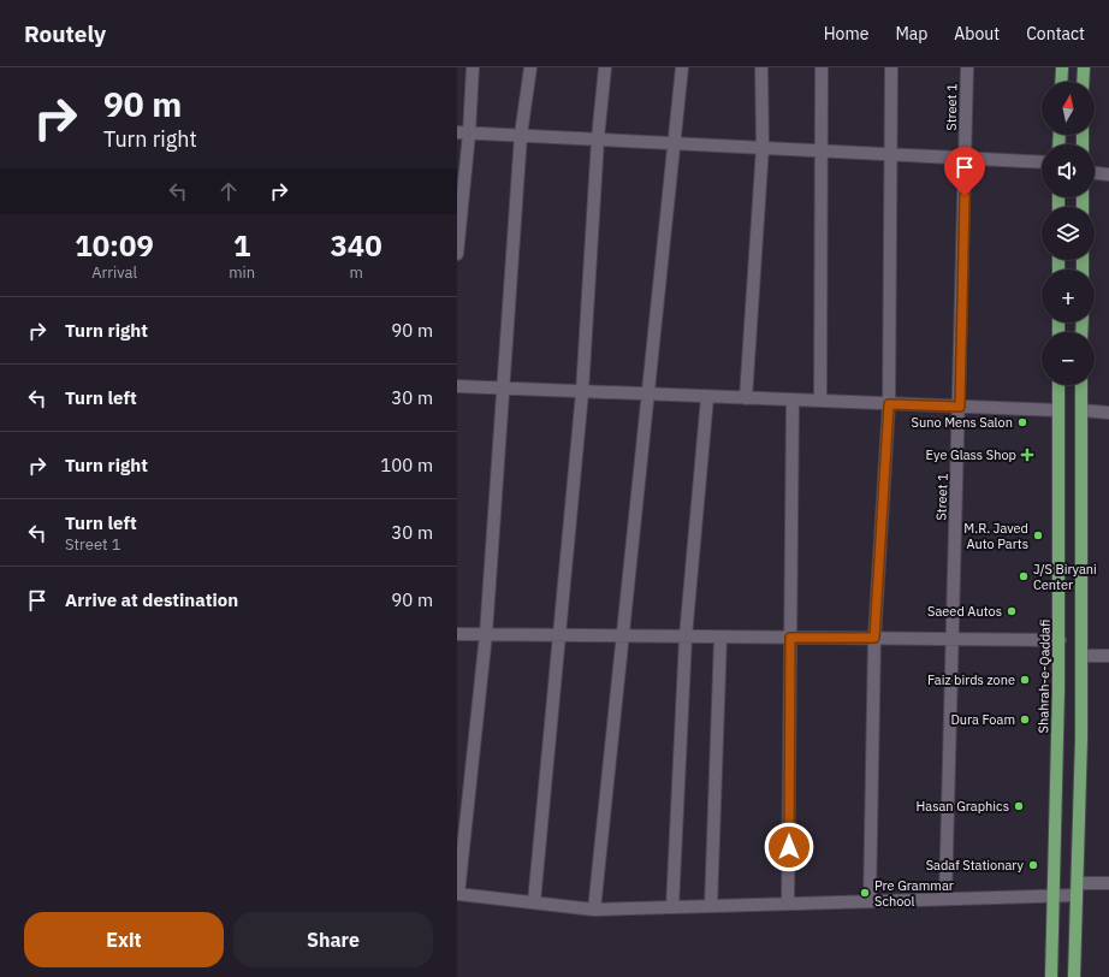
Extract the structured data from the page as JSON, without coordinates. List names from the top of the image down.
{
  "streets": {
    "main road": ["Shahrah-e-Qaddafi"],
    "street": ["Street 1"]
  },
  "places": {
    "other": [
      "Suno Mens Salon",
      "M.R. Javed Auto Parts",
      "J/S Biryani Center",
      "Saeed Autos",
      "Faiz birds zone",
      "Dura Foam",
      "Hasan Graphics",
      "Sadaf Stationary",
      "Pre Grammar School"
    ],
    "health": ["Eye Glass Shop"]
  },
  "north": "top",
  "page": {
    "header": "Routely",
    "nav": [
      "Home",
      "Map",
      "About",
      "Contact"
    ],
    "turn": ["90 m", "Turn right"],
    "map_buttons": ["+", "−"],
    "eta": [
      "10:09",
      "Arrival",
      "1",
      "min",
      "340",
      "m"
    ],
    "list": [
      {
        "name": "Turn right",
        "value": "90 m"
      },
      {
        "name": "Turn left",
        "value": "30 m"
      },
      {
        "name": "Turn right",
        "value": "100 m"
      },
      {
        "name": "Turn left",
        "note": "Street 1",
        "value": "30 m"
      },
      {
        "name": "Arrive at destination",
        "value": "90 m"
      }
    ],
    "buttons": ["Exit", "Share"]
  }
}
